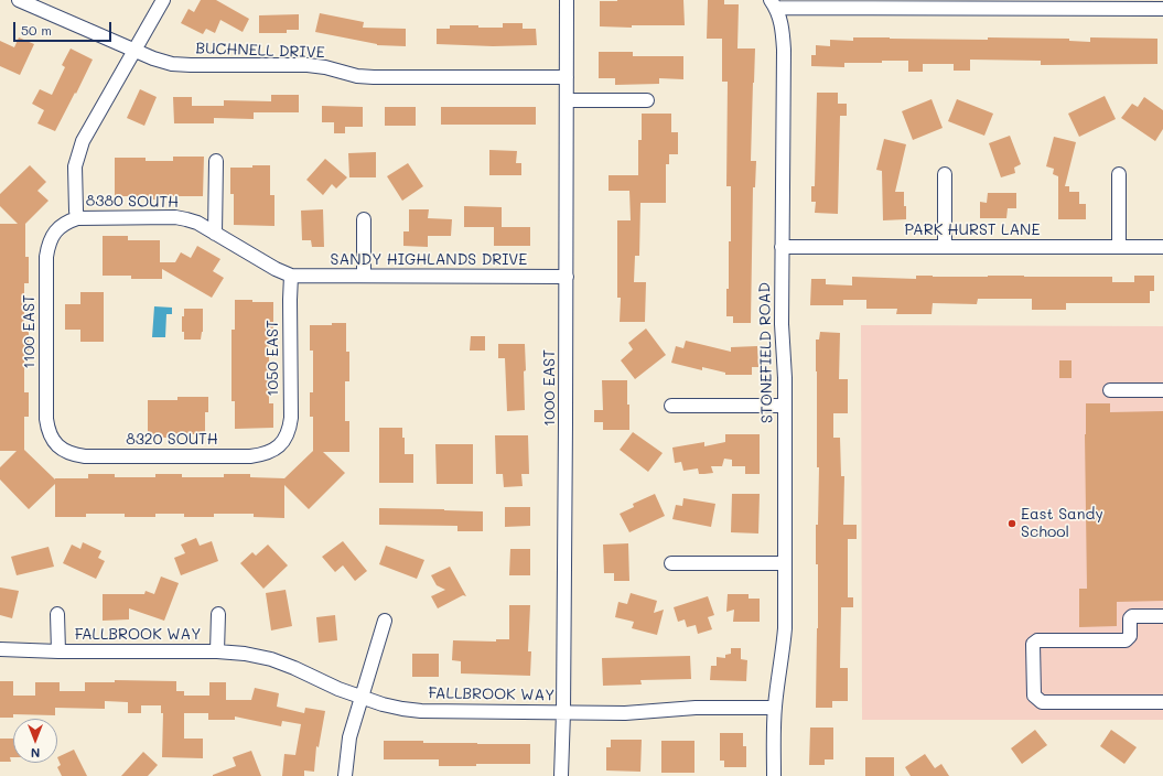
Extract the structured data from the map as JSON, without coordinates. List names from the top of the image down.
{
  "streets": {
    "street": [
      "BUCHNELL DRIVE",
      "8380 SOUTH",
      "PARK HURST LANE",
      "SANDY HIGHLANDS DRIVE",
      "1100 EAST",
      "STONEFIELD ROAD",
      "1050 EAST",
      "1000 EAST",
      "8320 SOUTH",
      "FALLBROOK WAY"
    ]
  },
  "crossings": [
    ["BUCHNELL DRIVE", "1000 EAST"],
    ["8380 SOUTH", "SANDY HIGHLANDS DRIVE"],
    ["8380 SOUTH", "1100 EAST"],
    ["8380 SOUTH", "1050 EAST"],
    ["PARK HURST LANE", "STONEFIELD ROAD"],
    ["SANDY HIGHLANDS DRIVE", "1050 EAST"],
    ["SANDY HIGHLANDS DRIVE", "1000 EAST"],
    ["1100 EAST", "8320 SOUTH"],
    ["STONEFIELD ROAD", "FALLBROOK WAY"],
    ["1050 EAST", "8320 SOUTH"],
    ["1000 EAST", "FALLBROOK WAY"]
  ],
  "places": ["East Sandy School"],
  "scale_bar": "50 m",
  "north": "bottom"
}
